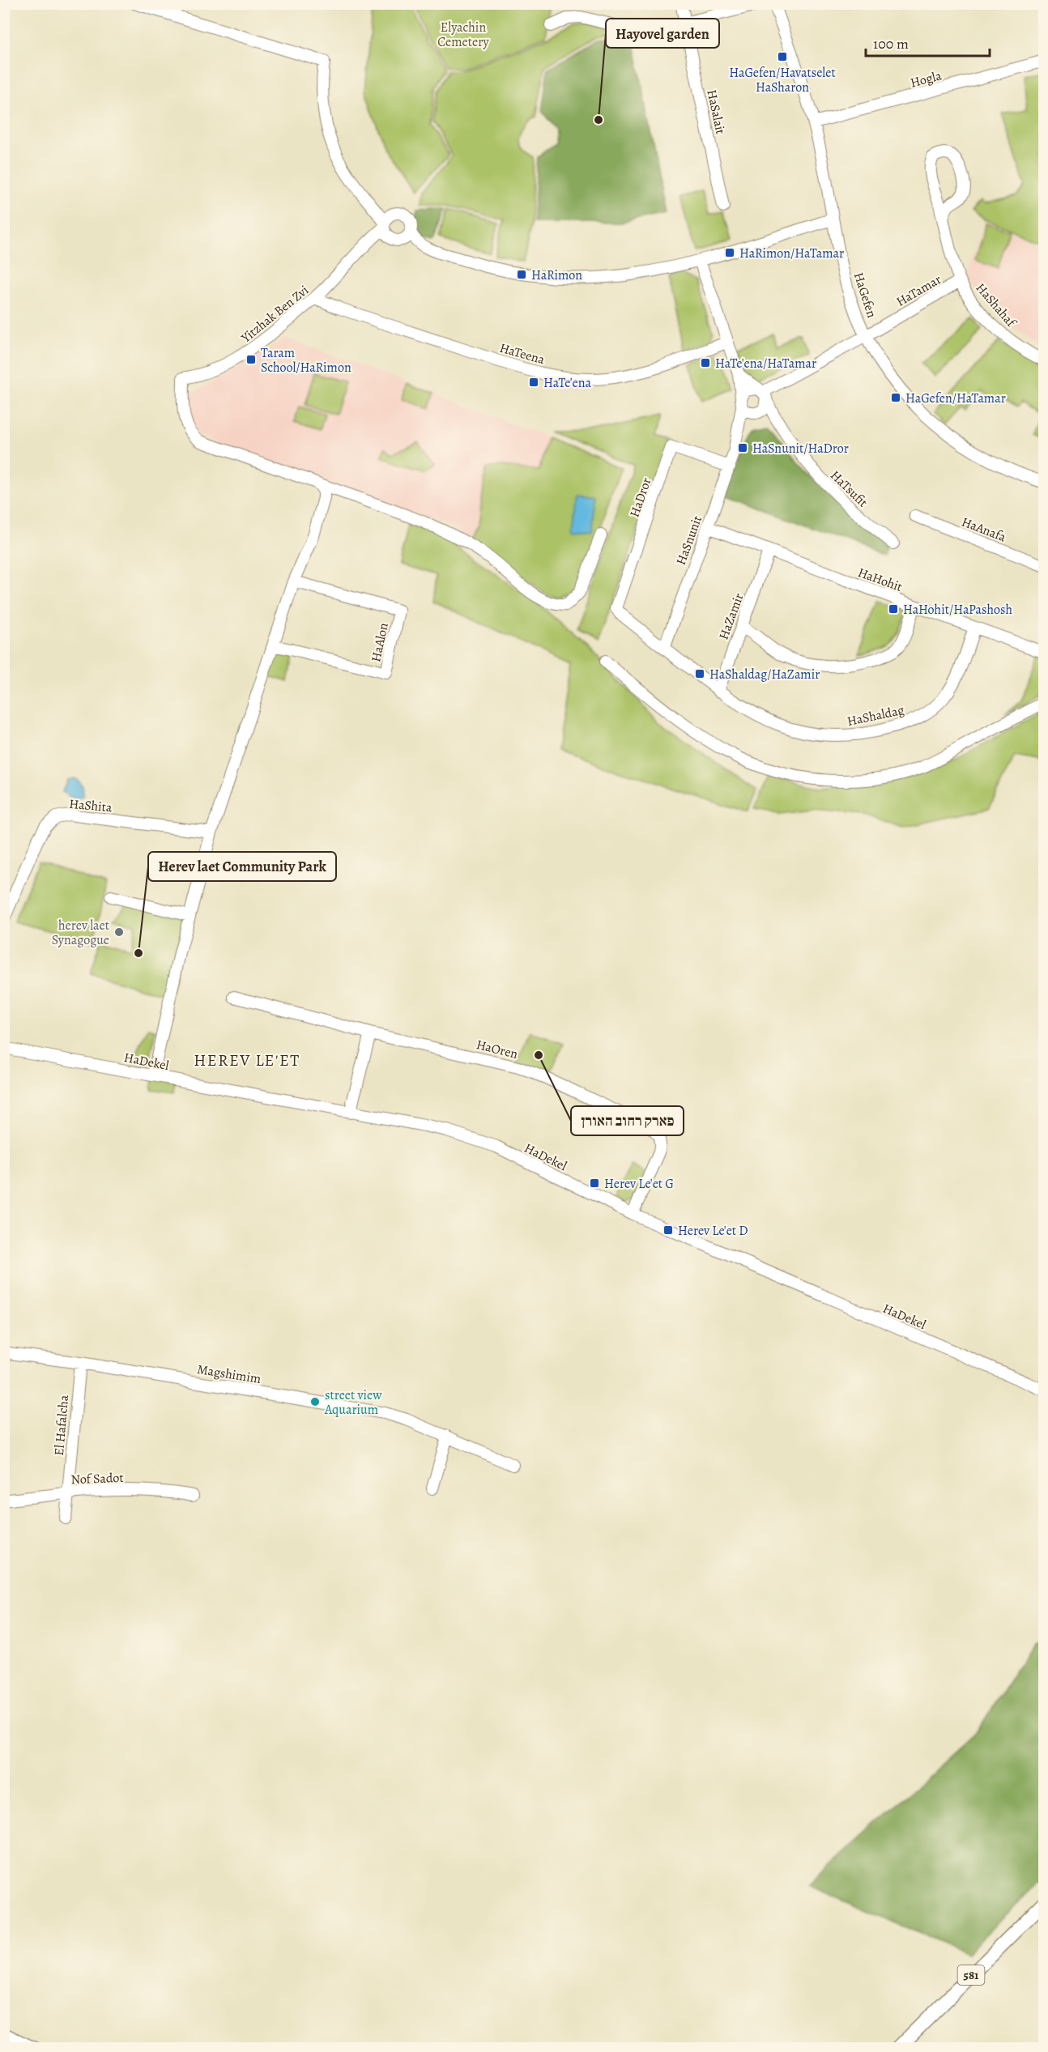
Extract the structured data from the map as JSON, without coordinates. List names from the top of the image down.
{
  "streets": {
    "main road": ["581"],
    "street": [
      "Hogla",
      "HaSalait",
      "HaTamar",
      "HaGefen",
      "HaShahaf",
      "Yitzhak Ben Zvi",
      "HaTeena",
      "HaTsufit",
      "HaDror",
      "HaAnafa",
      "HaSnunit",
      "HaHohit",
      "HaZamir",
      "HaAlon",
      "HaShaldag",
      "HaShita",
      "HaOren",
      "HaDekel",
      "Magshimim",
      "El Hafalcha",
      "Nof Sadot"
    ]
  },
  "crossings": [
    ["Hogla", "HaGefen"],
    ["HaTamar", "HaGefen"],
    ["HaTamar", "HaShahaf"],
    ["HaTamar", "HaTsufit"],
    ["HaTamar", "HaSnunit"],
    ["Yitzhak Ben Zvi", "HaTeena"],
    ["HaTsufit", "HaSnunit"],
    ["HaDror", "HaSnunit"],
    ["HaDror", "HaShaldag"],
    ["HaSnunit", "HaHohit"],
    ["HaSnunit", "HaShaldag"],
    ["HaHohit", "HaZamir"],
    ["HaHohit", "HaShaldag"],
    ["HaZamir", "HaShaldag"],
    ["HaOren", "HaDekel"],
    ["Magshimim", "El Hafalcha"],
    ["El Hafalcha", "Nof Sadot"]
  ],
  "districts": ["HEREV LE'ET"],
  "parks": ["Elyachin Cemetery"],
  "places": {
    "transit": [
      "HaGefen/Havatselet HaSharon",
      "HaRimon/HaTamar",
      "HaRimon",
      "Taram School/HaRimon",
      "HaTe'ena/HaTamar",
      "HaTe'ena",
      "HaGefen/HaTamar",
      "HaSnunit/HaDror",
      "HaHohit/HaPashosh",
      "HaShaldag/HaZamir",
      "Herev Le'et G",
      "Herev Le'et D"
    ],
    "other": [
      "Hayovel garden",
      "herev laet Synagogue",
      "Herev laet Community Park",
      "פארק רחוב האורן",
      "street view Aquarium"
    ]
  },
  "scale_bar": "100 m"
}
